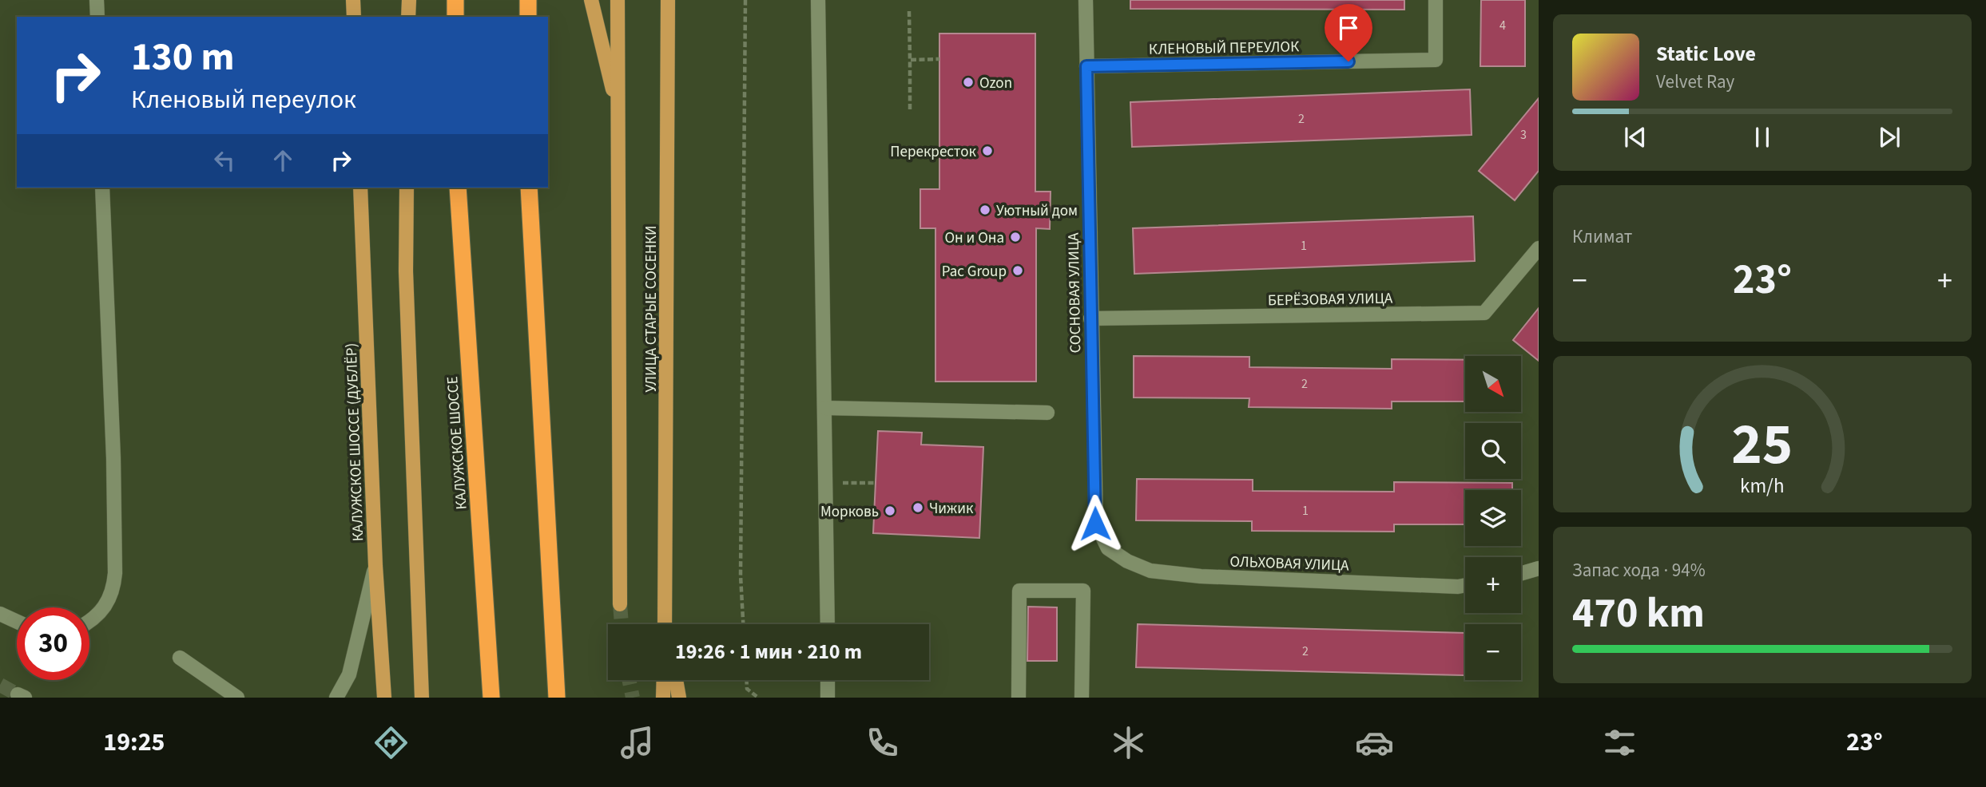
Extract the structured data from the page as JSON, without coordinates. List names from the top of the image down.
{
  "streets": {
    "highway": ["КАЛУЖСКОЕ ШОССЕ"],
    "main road": ["УЛИЦА СТАРЫЕ СОСЕНКИ", "КАЛУЖСКОЕ ШОССЕ (ДУБЛЁР)"],
    "street": [
      "КЛЕНОВЫЙ ПЕРЕУЛОК",
      "СОСНОВАЯ УЛИЦА",
      "БЕРЁЗОВАЯ УЛИЦА",
      "ОЛЬХОВАЯ УЛИЦА"
    ]
  },
  "crossings": [
    ["КЛЕНОВЫЙ ПЕРЕУЛОК", "СОСНОВАЯ УЛИЦА"],
    ["СОСНОВАЯ УЛИЦА", "БЕРЁЗОВАЯ УЛИЦА"],
    ["СОСНОВАЯ УЛИЦА", "ОЛЬХОВАЯ УЛИЦА"]
  ],
  "places": [
    "Ozon",
    "Перекресток",
    "Уютный дом",
    "Он и Она",
    "Pac Group",
    "Чижик",
    "Морковь"
  ],
  "house_numbers": [
    "4",
    "2",
    "3",
    "1",
    "2",
    "1",
    "2"
  ],
  "north": "bottom right",
  "page": {
    "turn": ["130 m", "Кленовый переулок"],
    "song": ["Static Love", "Velvet Ray"],
    "tile": [
      "Климат",
      ["Запас хода · 94%", "470 km"]
    ],
    "heat": ["−", "23°", "+"],
    "map_buttons": ["+", "−"],
    "limit": "30",
    "trip": "19:26 · 1 мин · 210 m",
    "tabs": ["19:25", "23°"],
    "gauge": ["25", "km/h"]
  }
}
